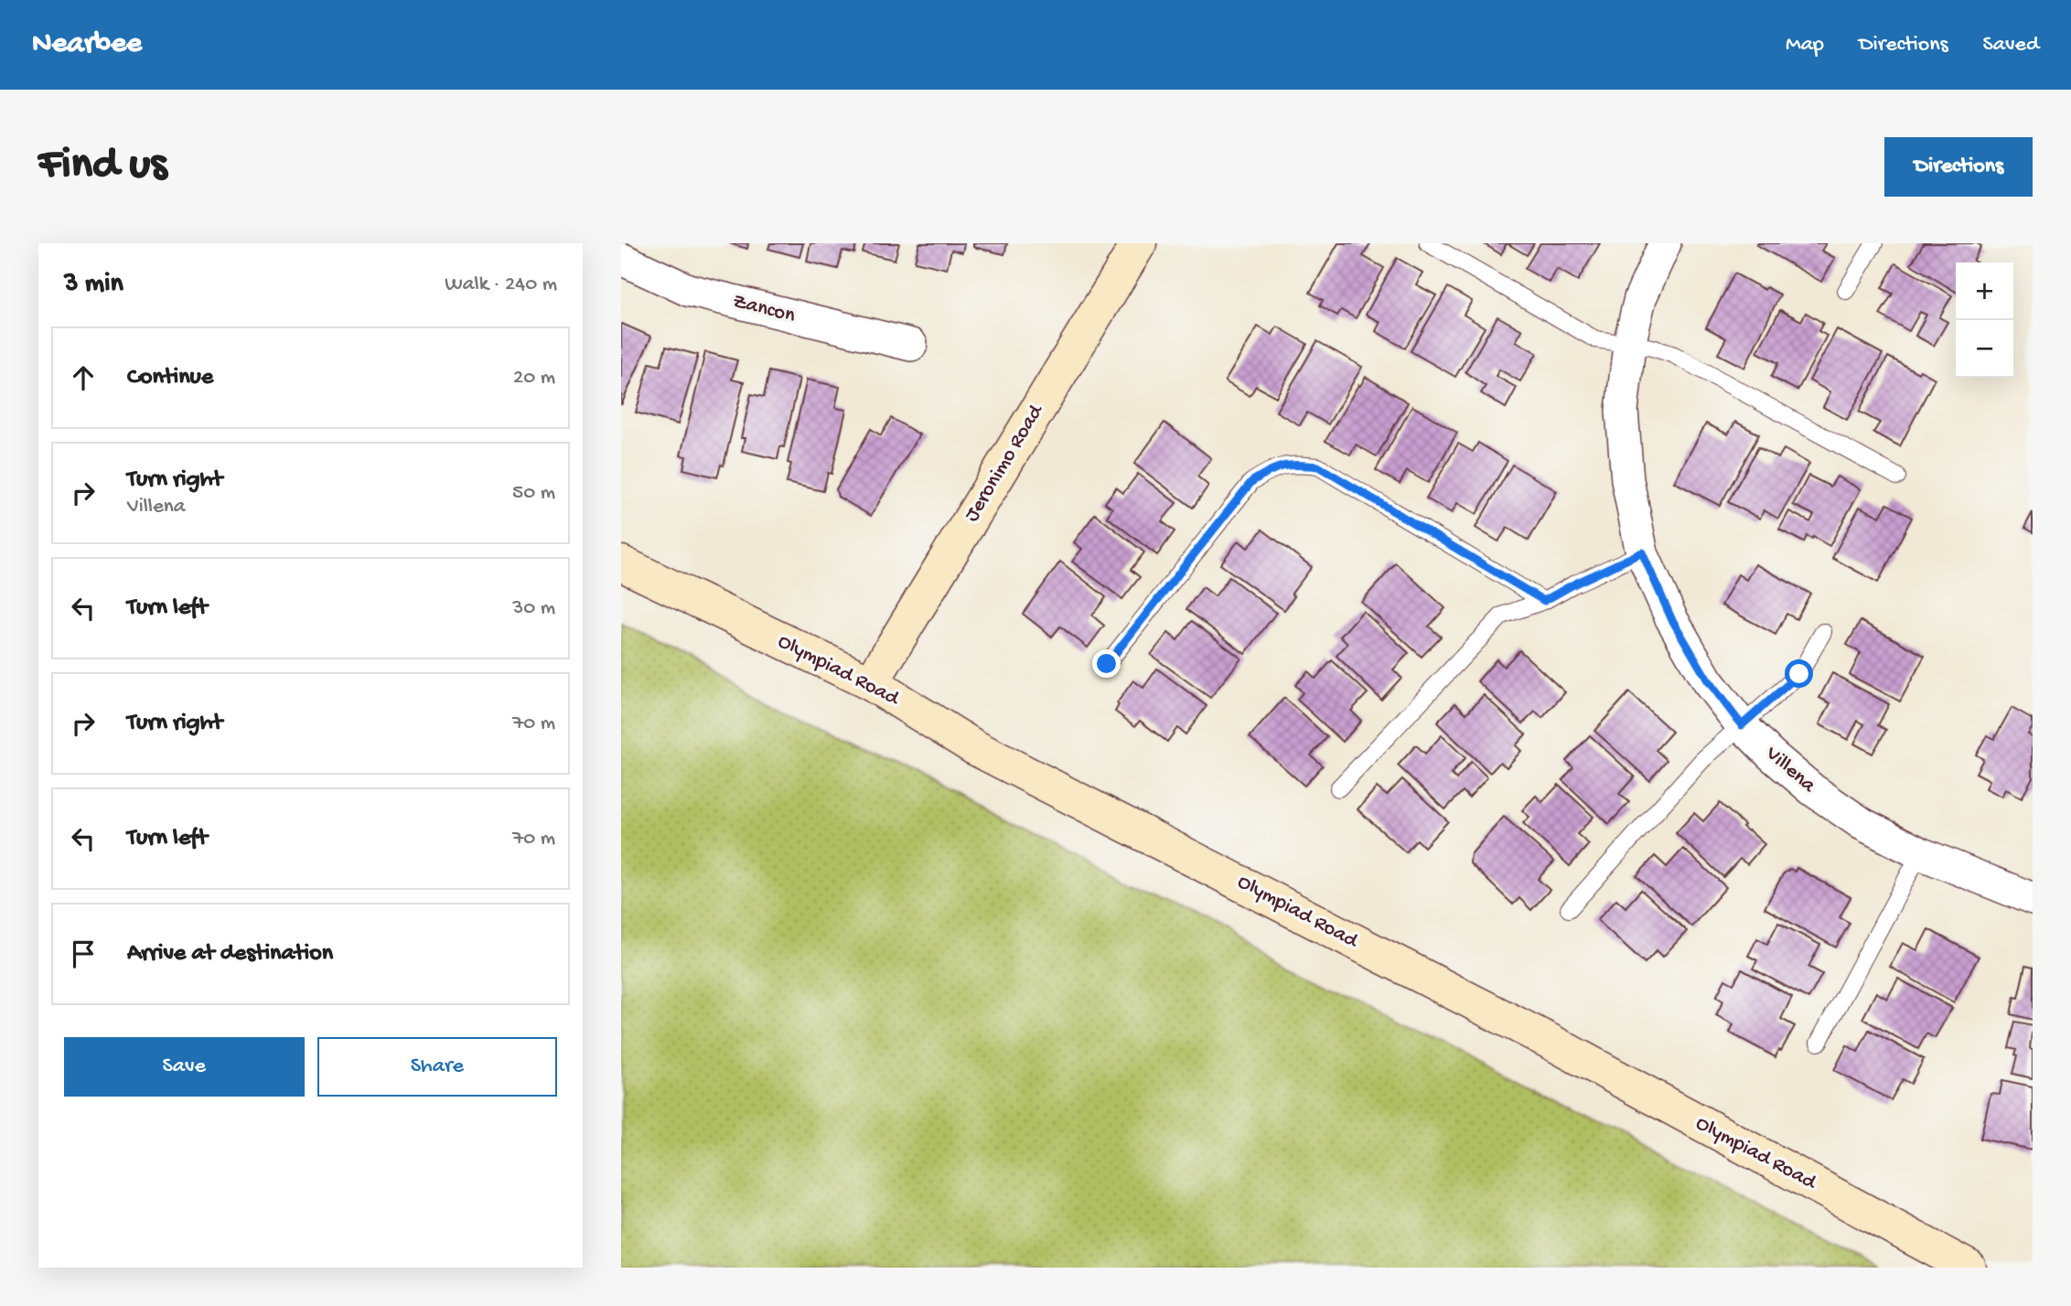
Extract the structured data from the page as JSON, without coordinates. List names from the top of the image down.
{
  "streets": {
    "main road": ["Jeronimo Road", "Olympiad Road"],
    "street": ["Zancon", "Villena"]
  },
  "crossings": [
    ["Jeronimo Road", "Olympiad Road"]
  ],
  "page": {
    "header": "Nearbee",
    "nav": ["Map", "Directions", "Saved"],
    "buttons": [
      "Directions",
      ["Save", "Share"]
    ],
    "title": "Find us",
    "heading": ["3 min", "Walk · 240 m"],
    "map_buttons": ["+", "−"],
    "list": [
      ["Continue", "20 m"],
      ["Turn right", "Villena", "50 m"],
      ["Turn left", "30 m"],
      ["Turn right", "70 m"],
      ["Turn left", "70 m"],
      "Arrive at destination"
    ]
  }
}
